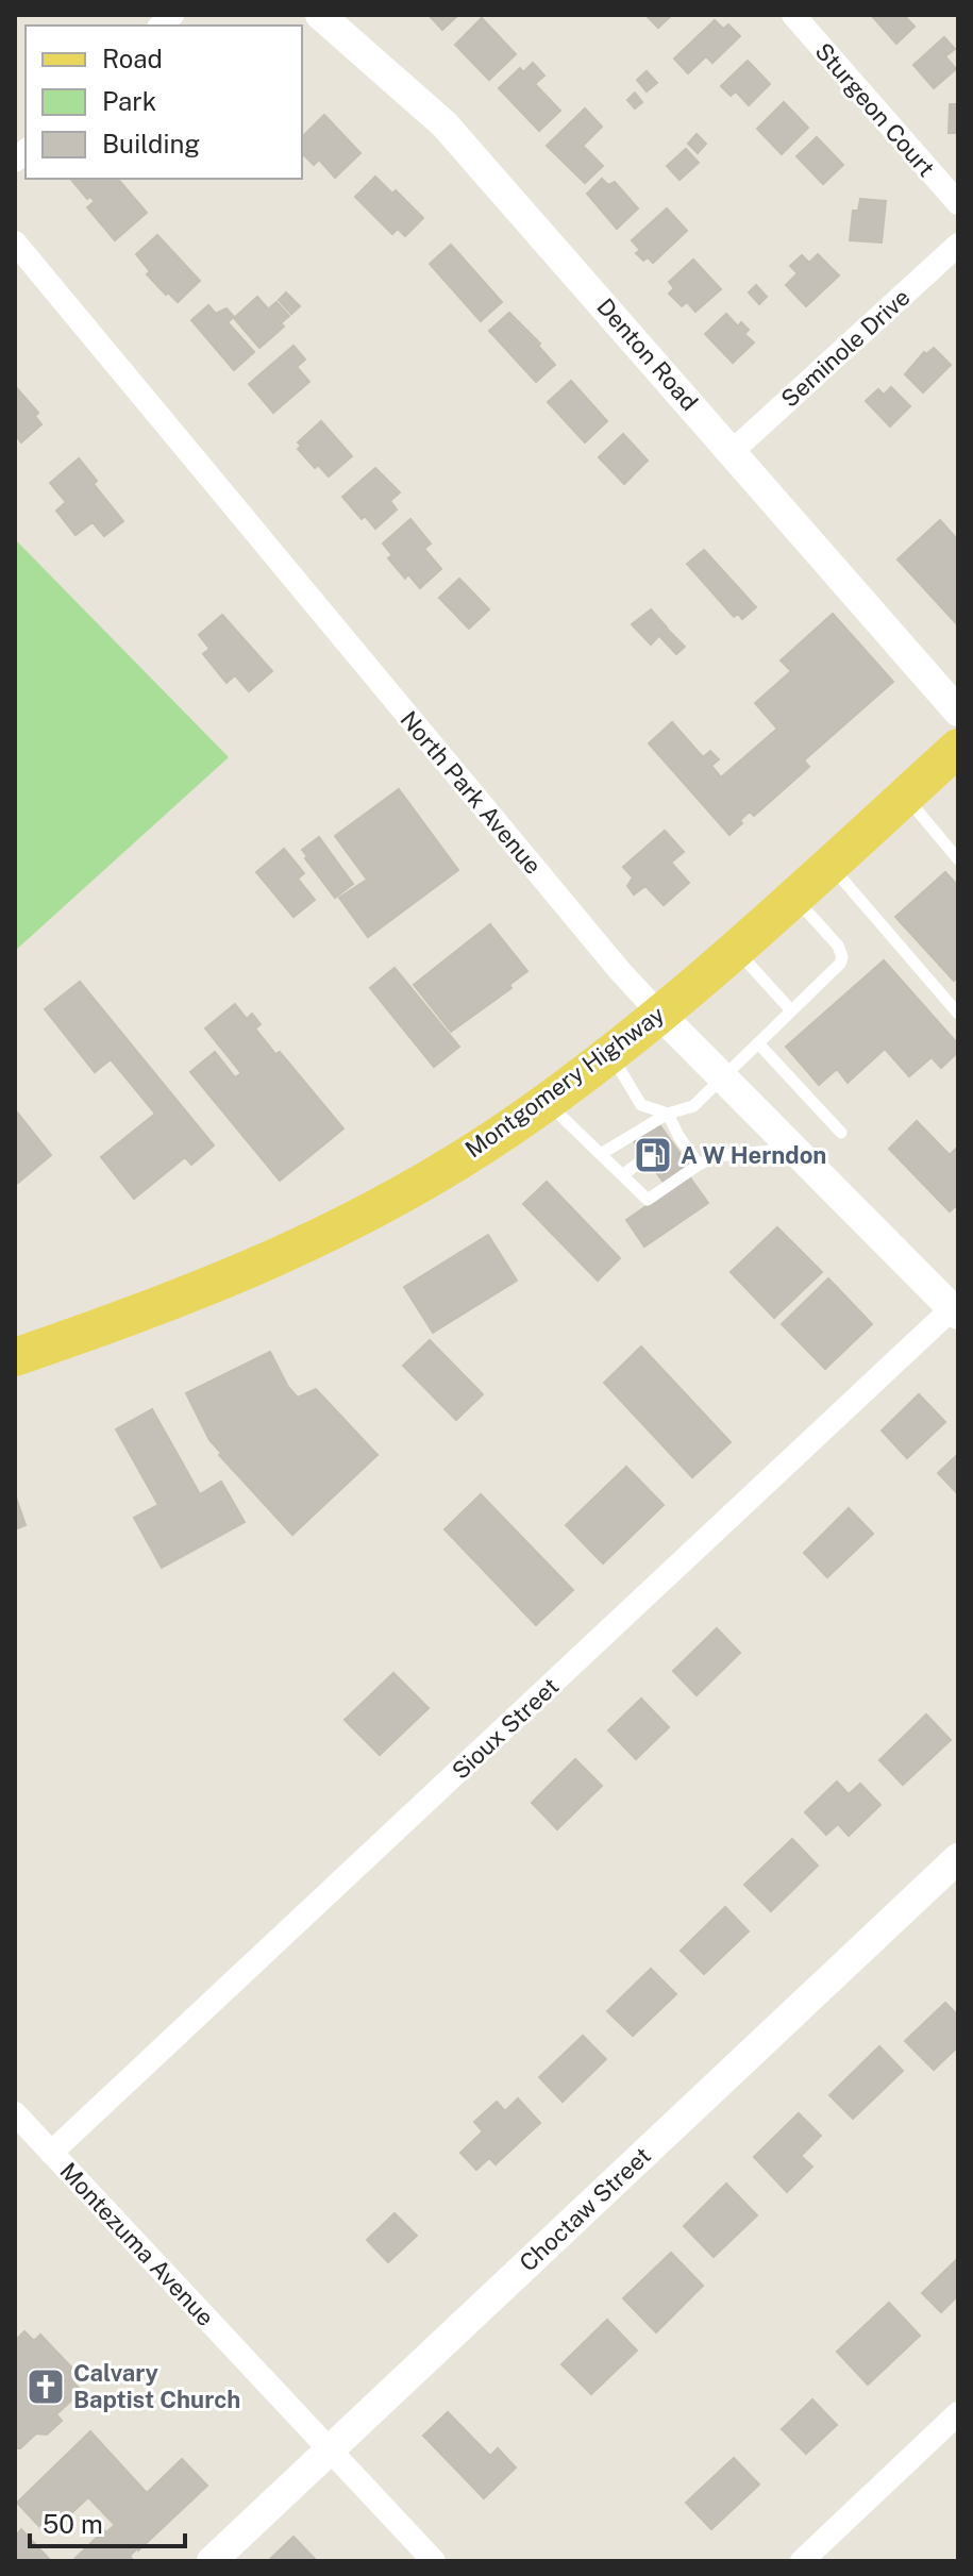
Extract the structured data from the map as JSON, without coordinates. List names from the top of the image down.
{
  "streets": {
    "main road": ["Montgomery Highway"],
    "street": [
      "Sturgeon Court",
      "Seminole Drive",
      "Denton Road",
      "North Park Avenue",
      "Sioux Street",
      "Choctaw Street",
      "Montezuma Avenue"
    ]
  },
  "crossings": [
    ["Seminole Drive", "Denton Road"],
    ["North Park Avenue", "Montgomery Highway"],
    ["North Park Avenue", "Sioux Street"],
    ["Sioux Street", "Montezuma Avenue"],
    ["Choctaw Street", "Montezuma Avenue"]
  ],
  "places": {
    "fuel station": ["A W Herndon"],
    "church": ["Calvary Baptist Church"]
  },
  "legend": ["Road", "Park", "Building"],
  "scale_bar": "50 m"
}
